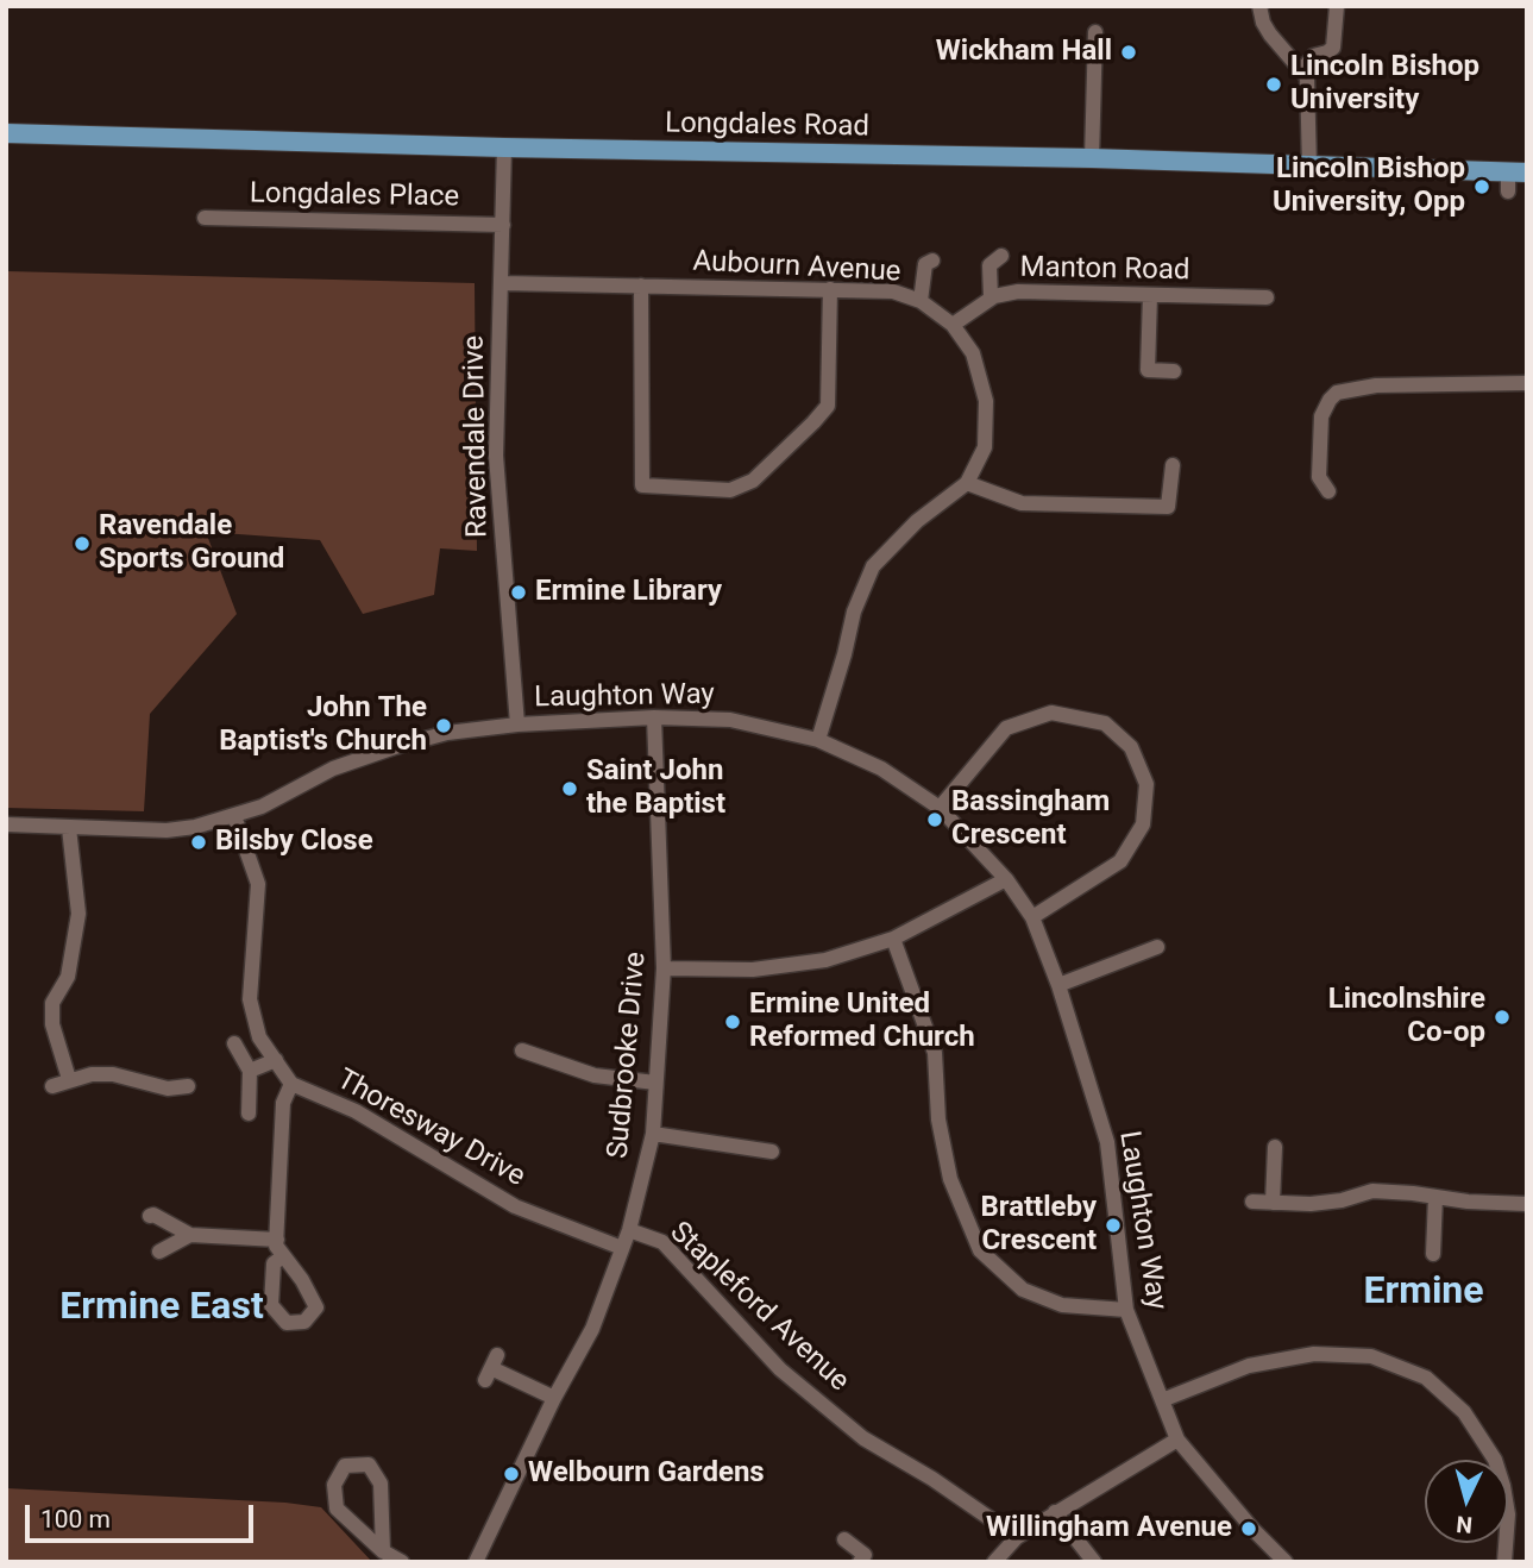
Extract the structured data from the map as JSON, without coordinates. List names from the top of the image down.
{
  "streets": {
    "main road": ["Longdales Road"],
    "street": [
      "Longdales Place",
      "Aubourn Avenue",
      "Manton Road",
      "Ravendale Drive",
      "Laughton Way",
      "Sudbrooke Drive",
      "Thoresway Drive",
      "Stapleford Avenue"
    ]
  },
  "crossings": [
    ["Longdales Road", "Ravendale Drive"],
    ["Longdales Place", "Ravendale Drive"],
    ["Aubourn Avenue", "Manton Road"],
    ["Aubourn Avenue", "Ravendale Drive"],
    ["Aubourn Avenue", "Laughton Way"],
    ["Ravendale Drive", "Laughton Way"],
    ["Laughton Way", "Sudbrooke Drive"],
    ["Laughton Way", "Thoresway Drive"],
    ["Sudbrooke Drive", "Thoresway Drive"],
    ["Sudbrooke Drive", "Stapleford Avenue"]
  ],
  "districts": ["Ermine", "Ermine East"],
  "places": [
    "Wickham Hall",
    "Lincoln Bishop University",
    "Lincoln Bishop University, Opp",
    "Ravendale Sports Ground",
    "Ermine Library",
    "John The Baptist's Church",
    "Saint John the Baptist",
    "Bassingham Crescent",
    "Bilsby Close",
    "Lincolnshire Co-op",
    "Ermine United Reformed Church",
    "Brattleby Crescent",
    "Welbourn Gardens",
    "Willingham Avenue"
  ],
  "scale_bar": "100 m",
  "north": "bottom"
}
